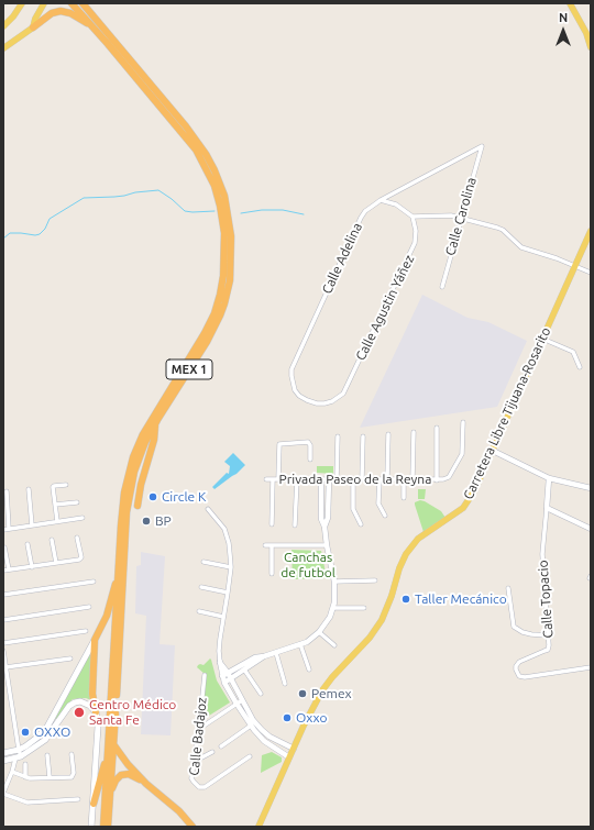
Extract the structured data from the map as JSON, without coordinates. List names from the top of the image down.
{
  "streets": {
    "highway": ["MEX 1"],
    "main road": ["Carretera Libre Tijuana-Rosarito"],
    "street": [
      "Calle Carolina",
      "Calle Adelina",
      "Calle Agustin Yáñez",
      "Privada Paseo de la Reyna",
      "Calle Topacio",
      "Calle Badajoz"
    ]
  },
  "crossings": [
    ["Calle Carolina", "Calle Adelina"],
    ["Calle Adelina", "Calle Agustin Yáñez"]
  ],
  "parks": ["Canchas de futbol"],
  "places": [
    "Circle K",
    "BP",
    "Taller Mecánico",
    "Pemex",
    "Centro Médico Santa Fe",
    "Oxxo",
    "OXXO"
  ],
  "north": "top"
}
